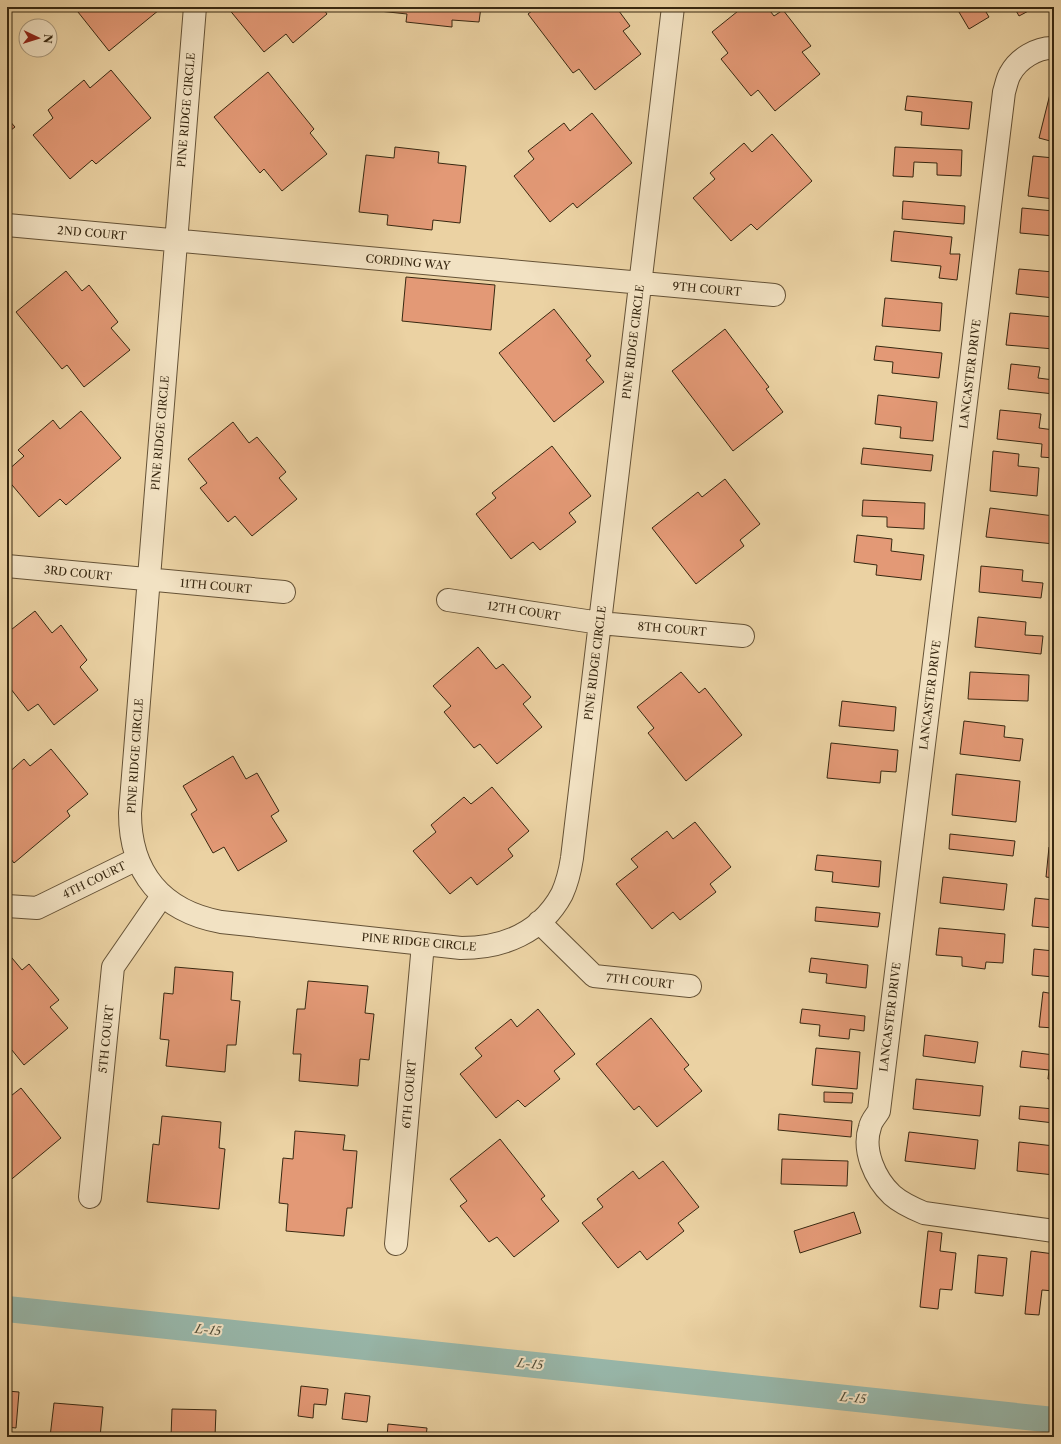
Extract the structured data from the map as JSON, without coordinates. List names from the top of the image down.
{
  "streets": {
    "street": [
      "PINE RIDGE CIRCLE",
      "2ND COURT",
      "CORDING WAY",
      "9TH COURT",
      "LANCASTER DRIVE",
      "3RD COURT",
      "11TH COURT",
      "12TH COURT",
      "8TH COURT",
      "4TH COURT",
      "7TH COURT",
      "5TH COURT",
      "6TH COURT"
    ]
  },
  "crossings": [
    ["PINE RIDGE CIRCLE", "2ND COURT"],
    ["PINE RIDGE CIRCLE", "CORDING WAY"],
    ["PINE RIDGE CIRCLE", "9TH COURT"],
    ["PINE RIDGE CIRCLE", "3RD COURT"],
    ["PINE RIDGE CIRCLE", "11TH COURT"],
    ["PINE RIDGE CIRCLE", "12TH COURT"],
    ["PINE RIDGE CIRCLE", "8TH COURT"],
    ["PINE RIDGE CIRCLE", "4TH COURT"],
    ["PINE RIDGE CIRCLE", "7TH COURT"],
    ["PINE RIDGE CIRCLE", "5TH COURT"],
    ["PINE RIDGE CIRCLE", "6TH COURT"],
    ["2ND COURT", "CORDING WAY"],
    ["CORDING WAY", "9TH COURT"],
    ["3RD COURT", "11TH COURT"],
    ["12TH COURT", "8TH COURT"],
    ["4TH COURT", "5TH COURT"]
  ],
  "water": ["L-15"],
  "north": "right"
}
